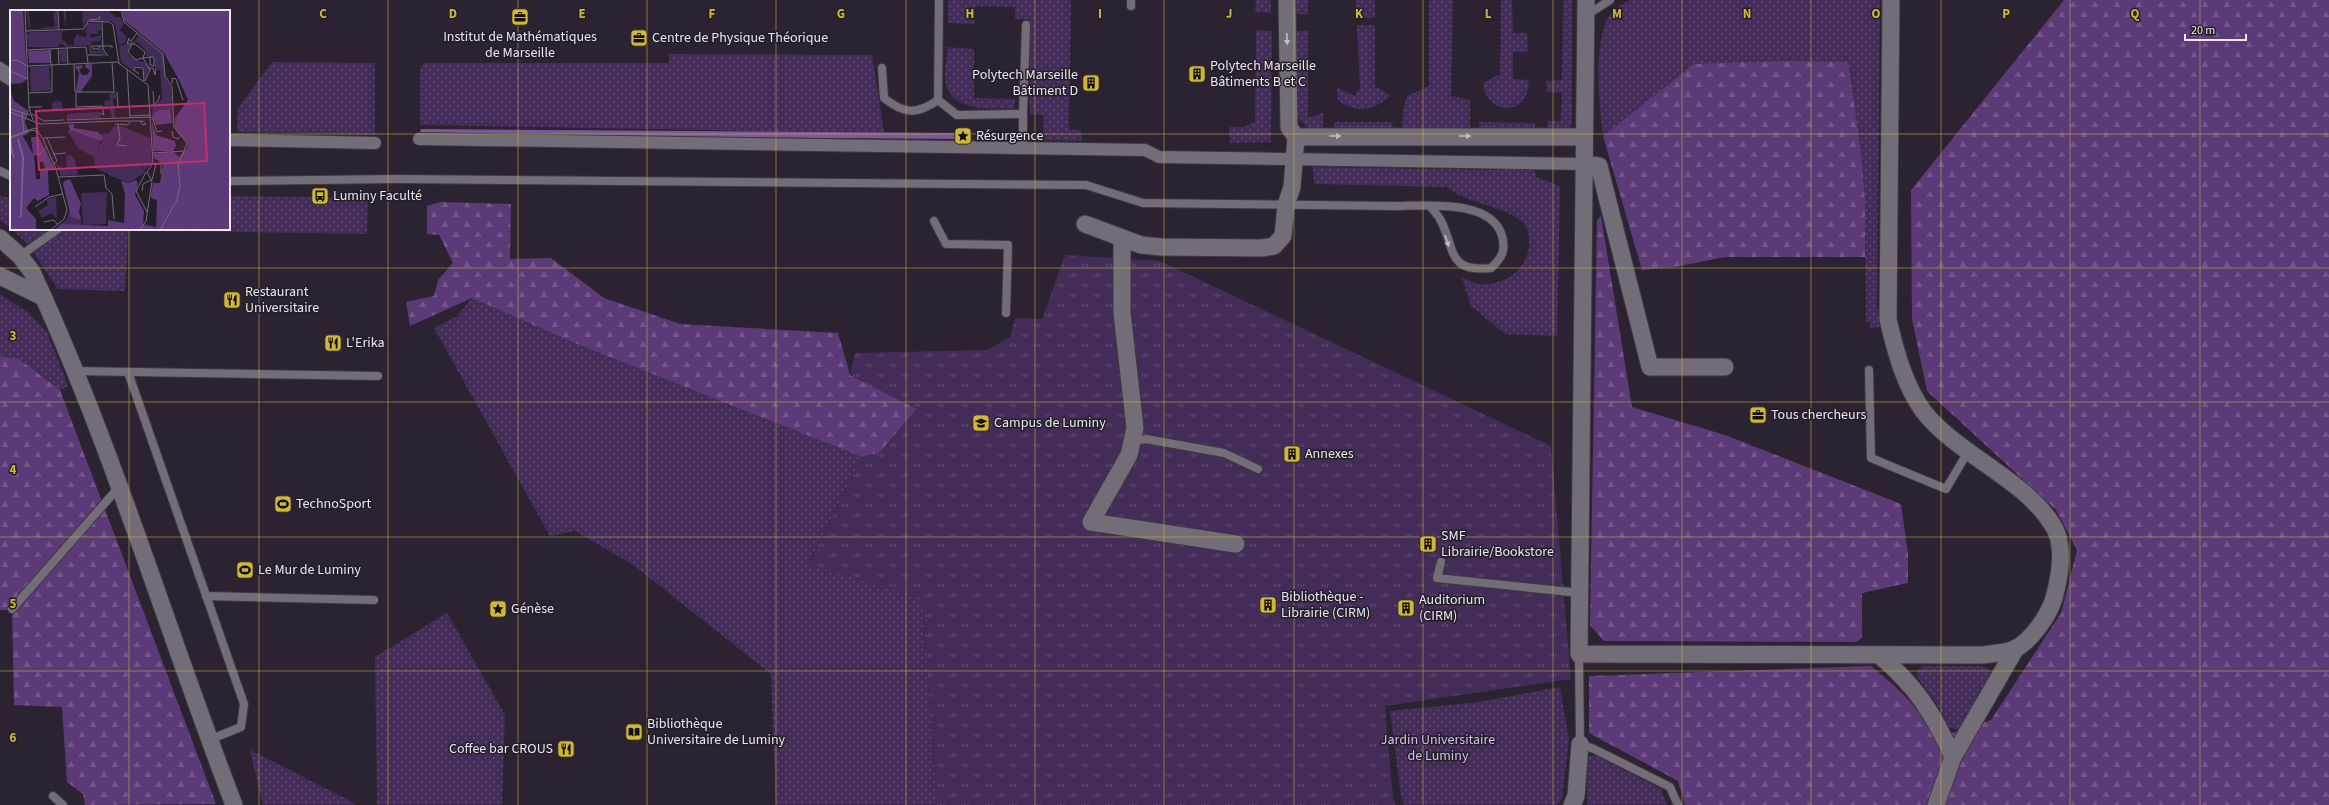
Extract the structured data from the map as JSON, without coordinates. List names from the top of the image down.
{
  "parks": ["Jardin Universitaire de Luminy"],
  "places": {
    "office": ["Institut de Mathématiques de Marseille", "Centre de Physique Théorique", "Tous chercheurs"],
    "building": [
      "Polytech Marseille Bâtiments B et C",
      "Polytech Marseille Bâtiment D",
      "Annexes",
      "SMF Librairie/Bookstore",
      "Bibliothèque - Librairie (CIRM)",
      "Auditorium (CIRM)"
    ],
    "place": ["Résurgence", "Génèse"],
    "bus stop": ["Luminy Faculté"],
    "restaurant": ["Restaurant Universitaire", "L'Erika", "Coffee bar CROUS"],
    "school or university": ["Campus de Luminy"],
    "sports": ["TechnoSport", "Le Mur de Luminy"],
    "library": ["Bibliothèque Universitaire de Luminy"]
  },
  "scale_bar": "20 m",
  "grid": {
    "columns": [
      "C",
      "D",
      "E",
      "F",
      "G",
      "H",
      "I",
      "J",
      "K",
      "L",
      "M",
      "N",
      "O",
      "P",
      "Q"
    ],
    "rows": [
      "3",
      "4",
      "5",
      "6"
    ]
  }
}
